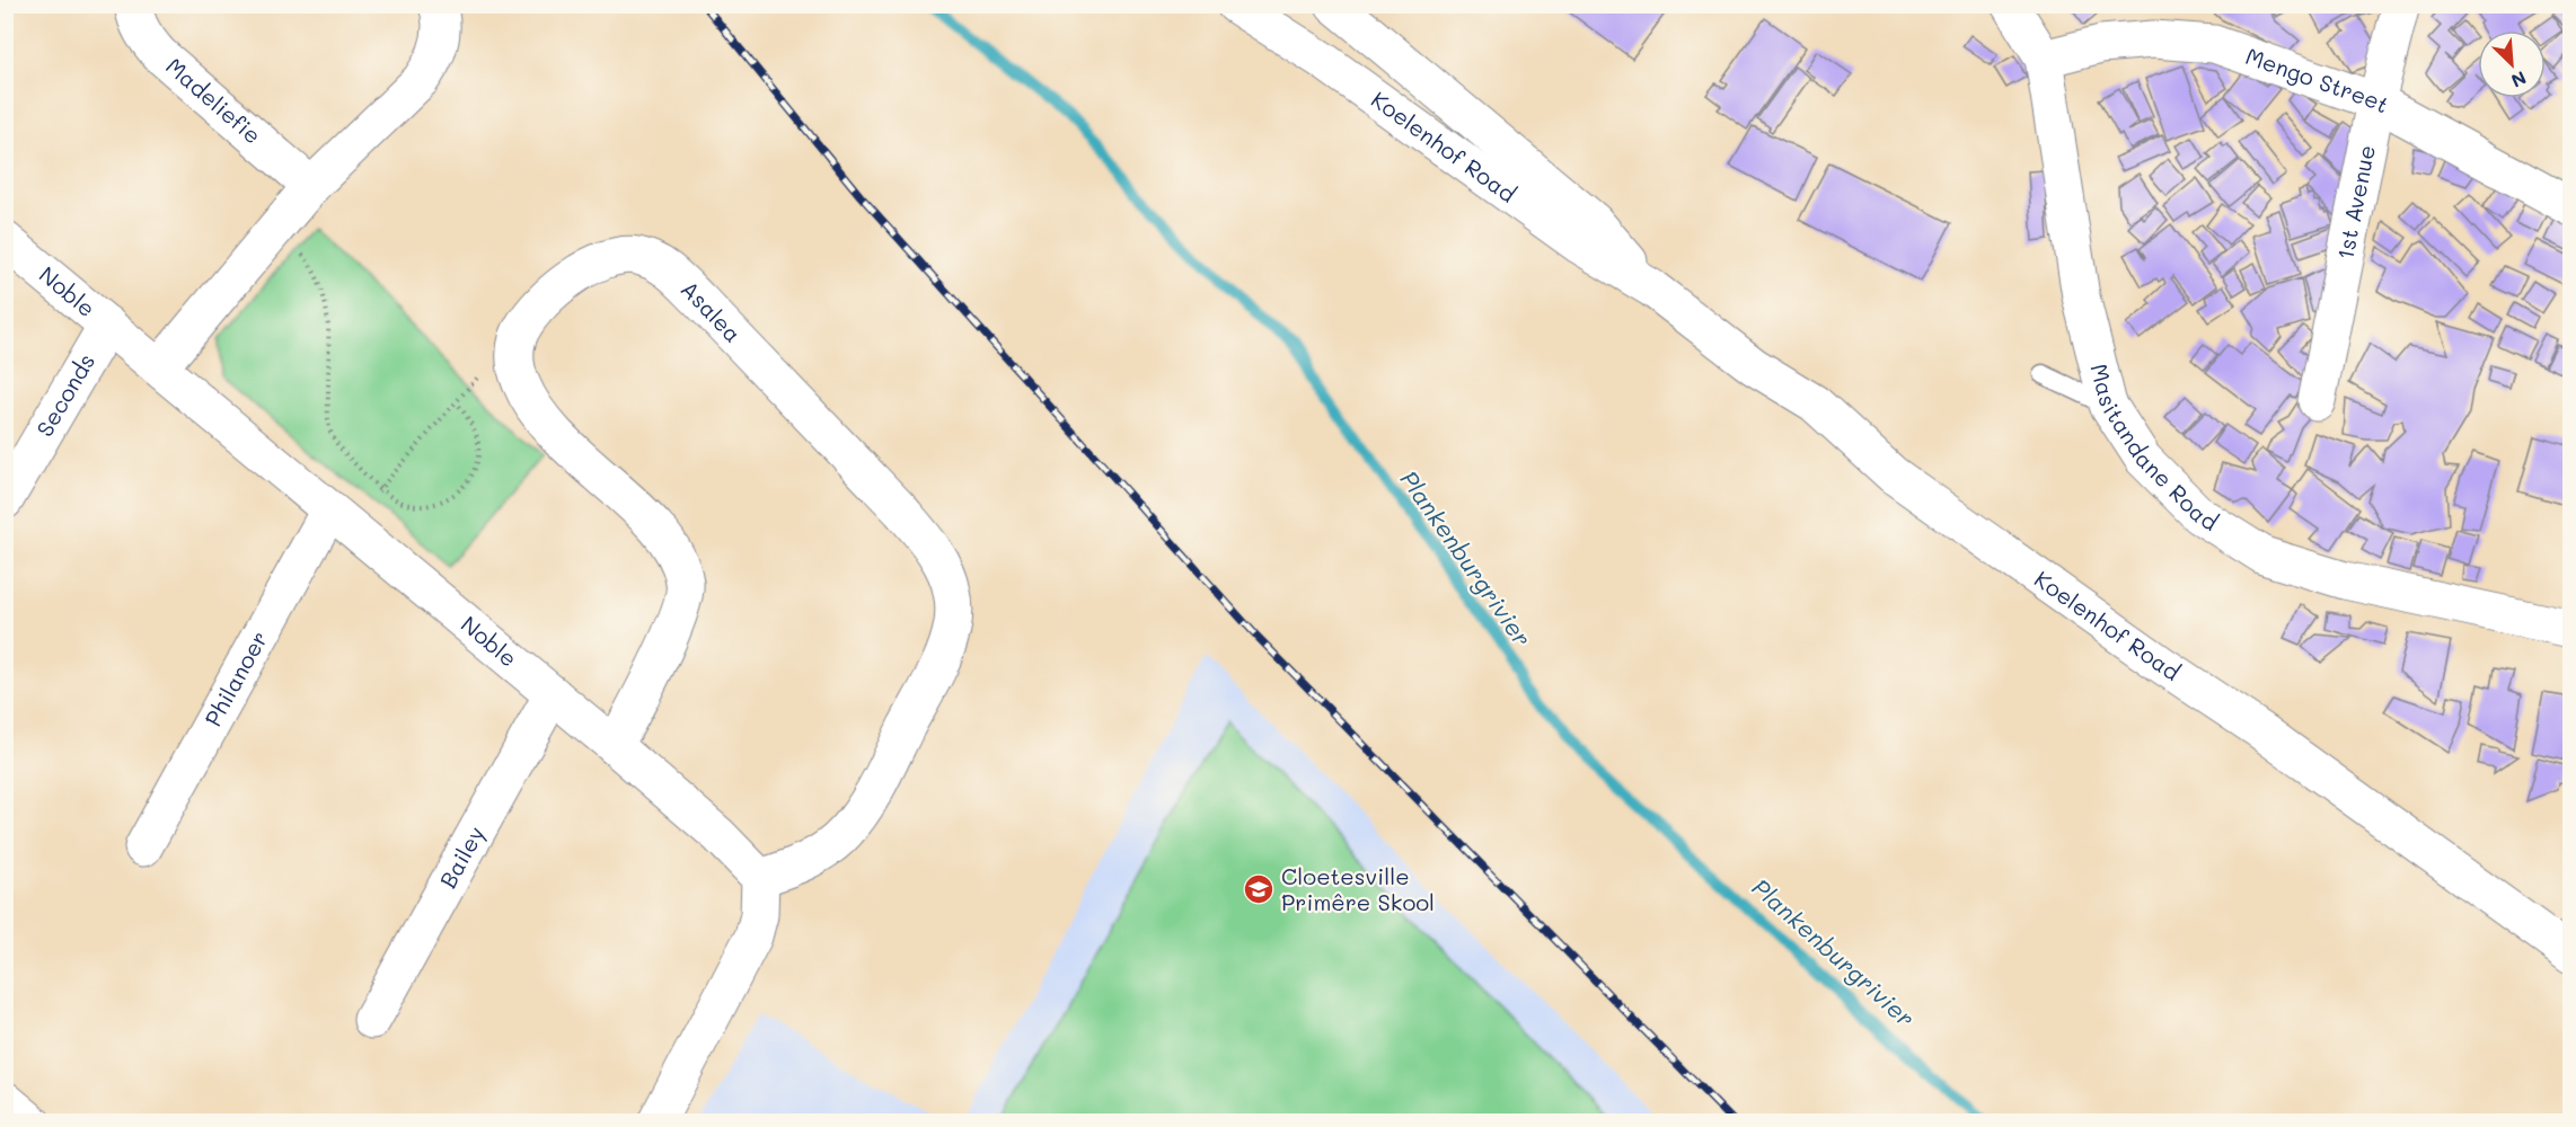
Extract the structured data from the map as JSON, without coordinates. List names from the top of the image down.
{
  "streets": {
    "street": [
      "Mengo Street",
      "Madeliefie",
      "Koelenhof Road",
      "1st Avenue",
      "Noble",
      "Asalea",
      "Seconds",
      "Masitandane Road",
      "Philanoer",
      "Bailey"
    ]
  },
  "crossings": [
    ["Mengo Street", "1st Avenue"],
    ["Mengo Street", "Masitandane Road"],
    ["Noble", "Asalea"],
    ["Noble", "Seconds"],
    ["Noble", "Philanoer"],
    ["Noble", "Bailey"]
  ],
  "water": ["Plankenburgrivier"],
  "places": {
    "school or university": ["Cloetesville Primêre Skool"]
  },
  "north": "bottom right"
}
